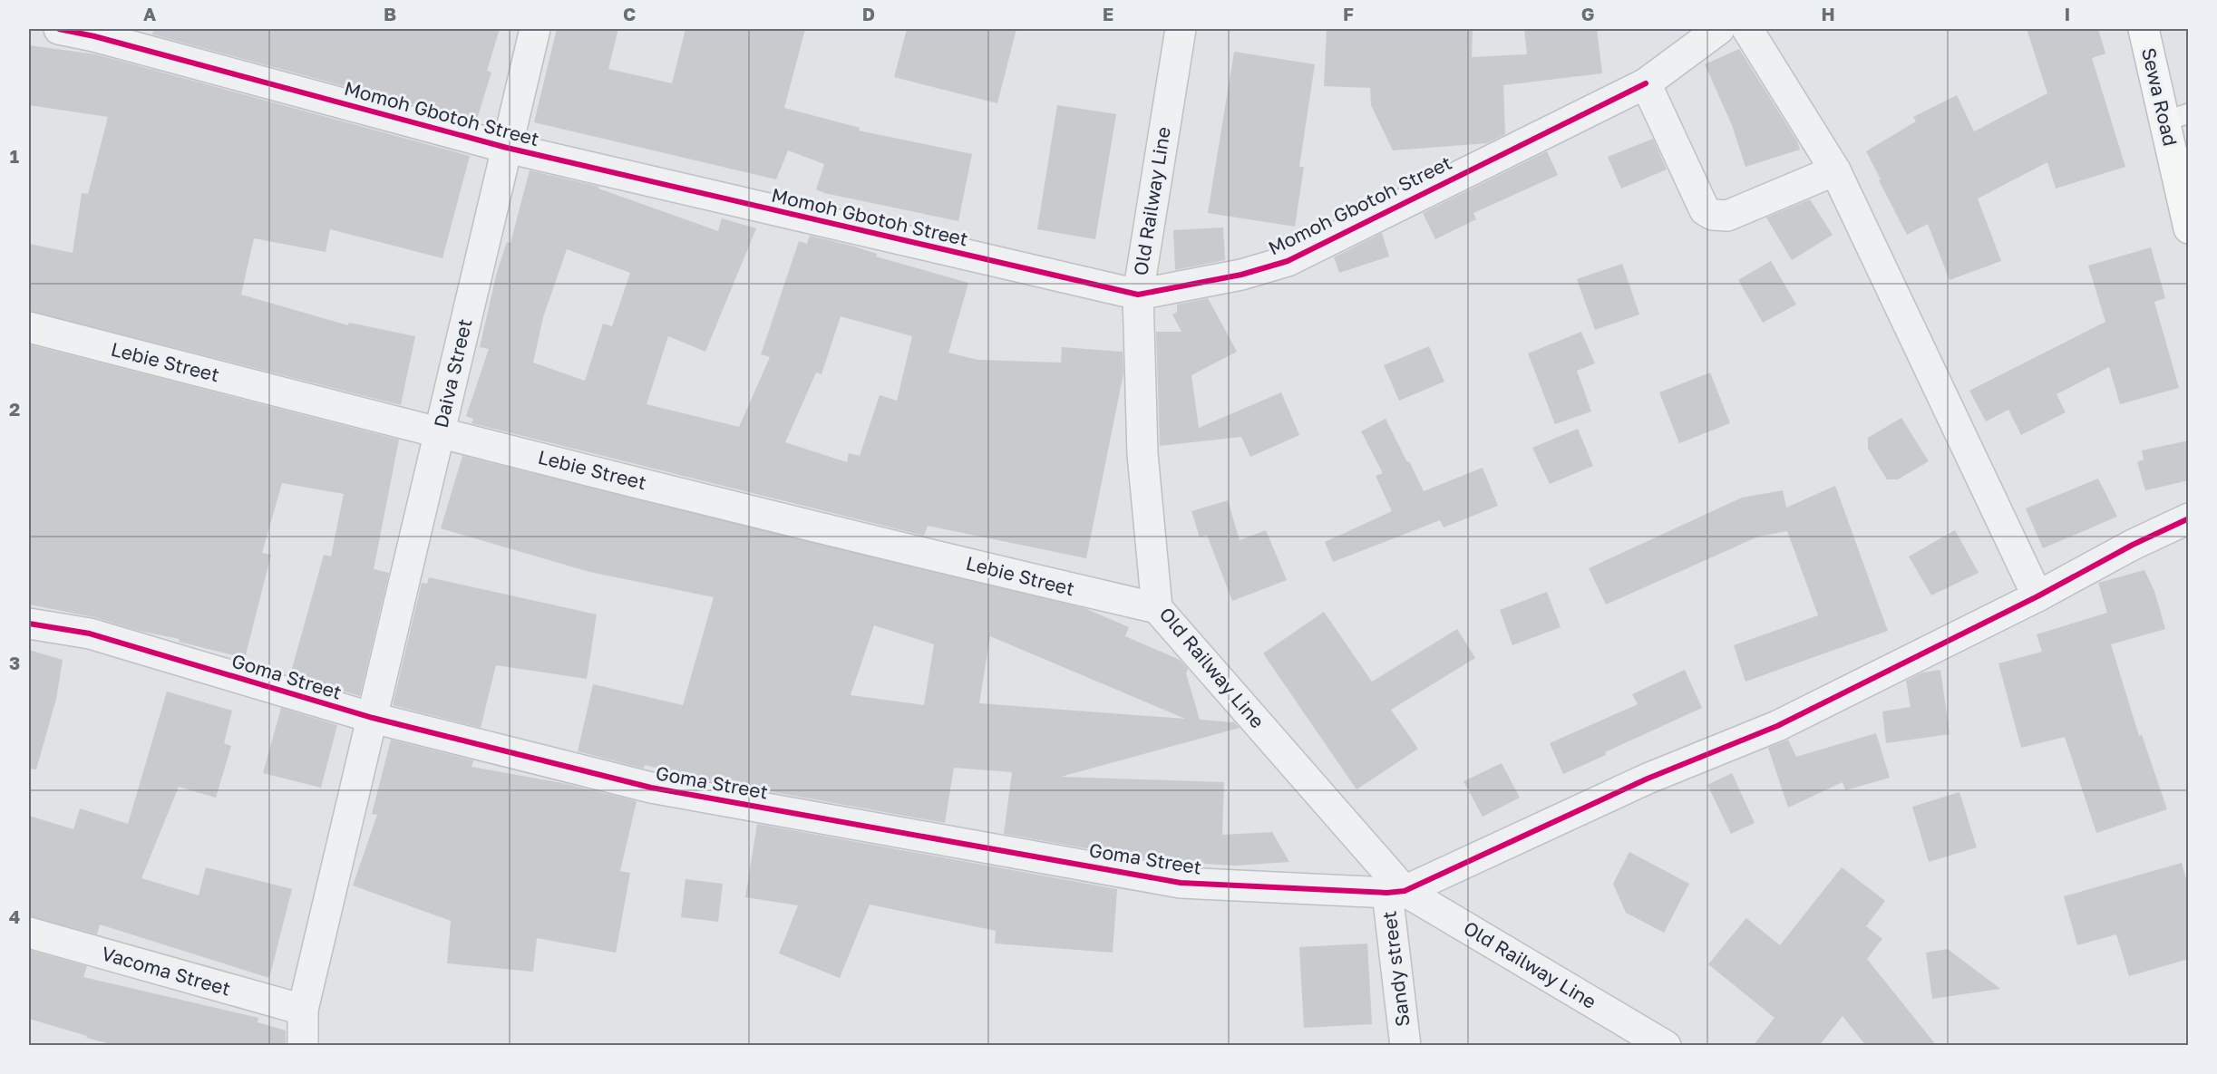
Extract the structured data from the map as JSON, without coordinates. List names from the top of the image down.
{
  "streets": {
    "main road": ["Sewa Road"],
    "street": [
      "Momoh Gbotoh Street",
      "Old Railway Line",
      "Lebie Street",
      "Daiva Street",
      "Goma Street",
      "Sandy street",
      "Vacoma Street"
    ]
  },
  "crossings": [
    ["Momoh Gbotoh Street", "Old Railway Line"],
    ["Momoh Gbotoh Street", "Daiva Street"],
    ["Old Railway Line", "Lebie Street"],
    ["Old Railway Line", "Goma Street"],
    ["Old Railway Line", "Sandy street"],
    ["Lebie Street", "Daiva Street"],
    ["Daiva Street", "Goma Street"],
    ["Daiva Street", "Vacoma Street"],
    ["Goma Street", "Sandy street"]
  ],
  "grid": {
    "columns": [
      "A",
      "B",
      "C",
      "D",
      "E",
      "F",
      "G",
      "H",
      "I"
    ],
    "rows": [
      "1",
      "2",
      "3",
      "4"
    ]
  }
}
